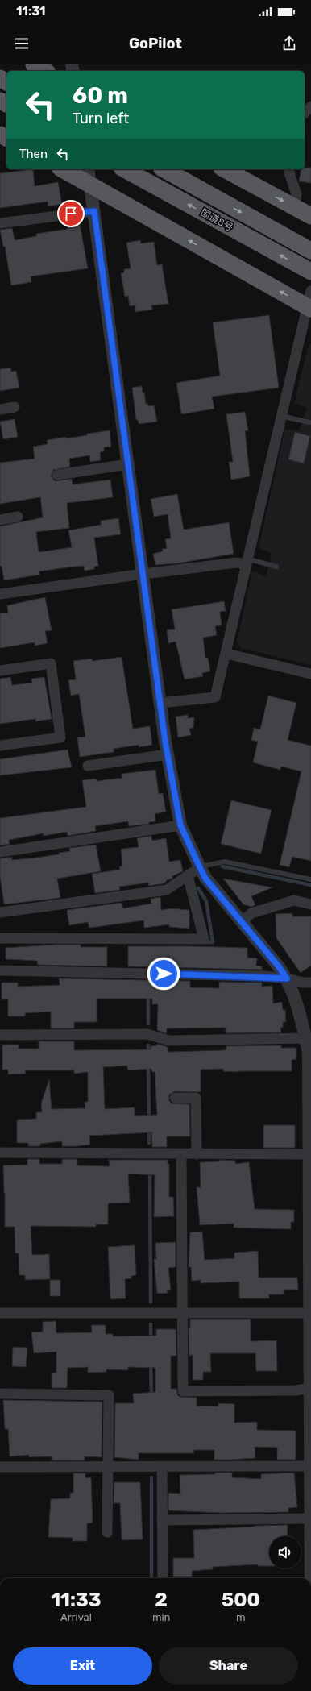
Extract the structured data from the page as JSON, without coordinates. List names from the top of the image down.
{
  "streets": {
    "highway": ["国道8号"]
  },
  "page": {
    "status": "11:31",
    "header": "GoPilot",
    "turn": ["60 m", "Turn left"],
    "then": "Then",
    "eta": [
      "11:33",
      "Arrival",
      "2",
      "min",
      "500",
      "m"
    ],
    "buttons": ["Exit", "Share"]
  }
}
